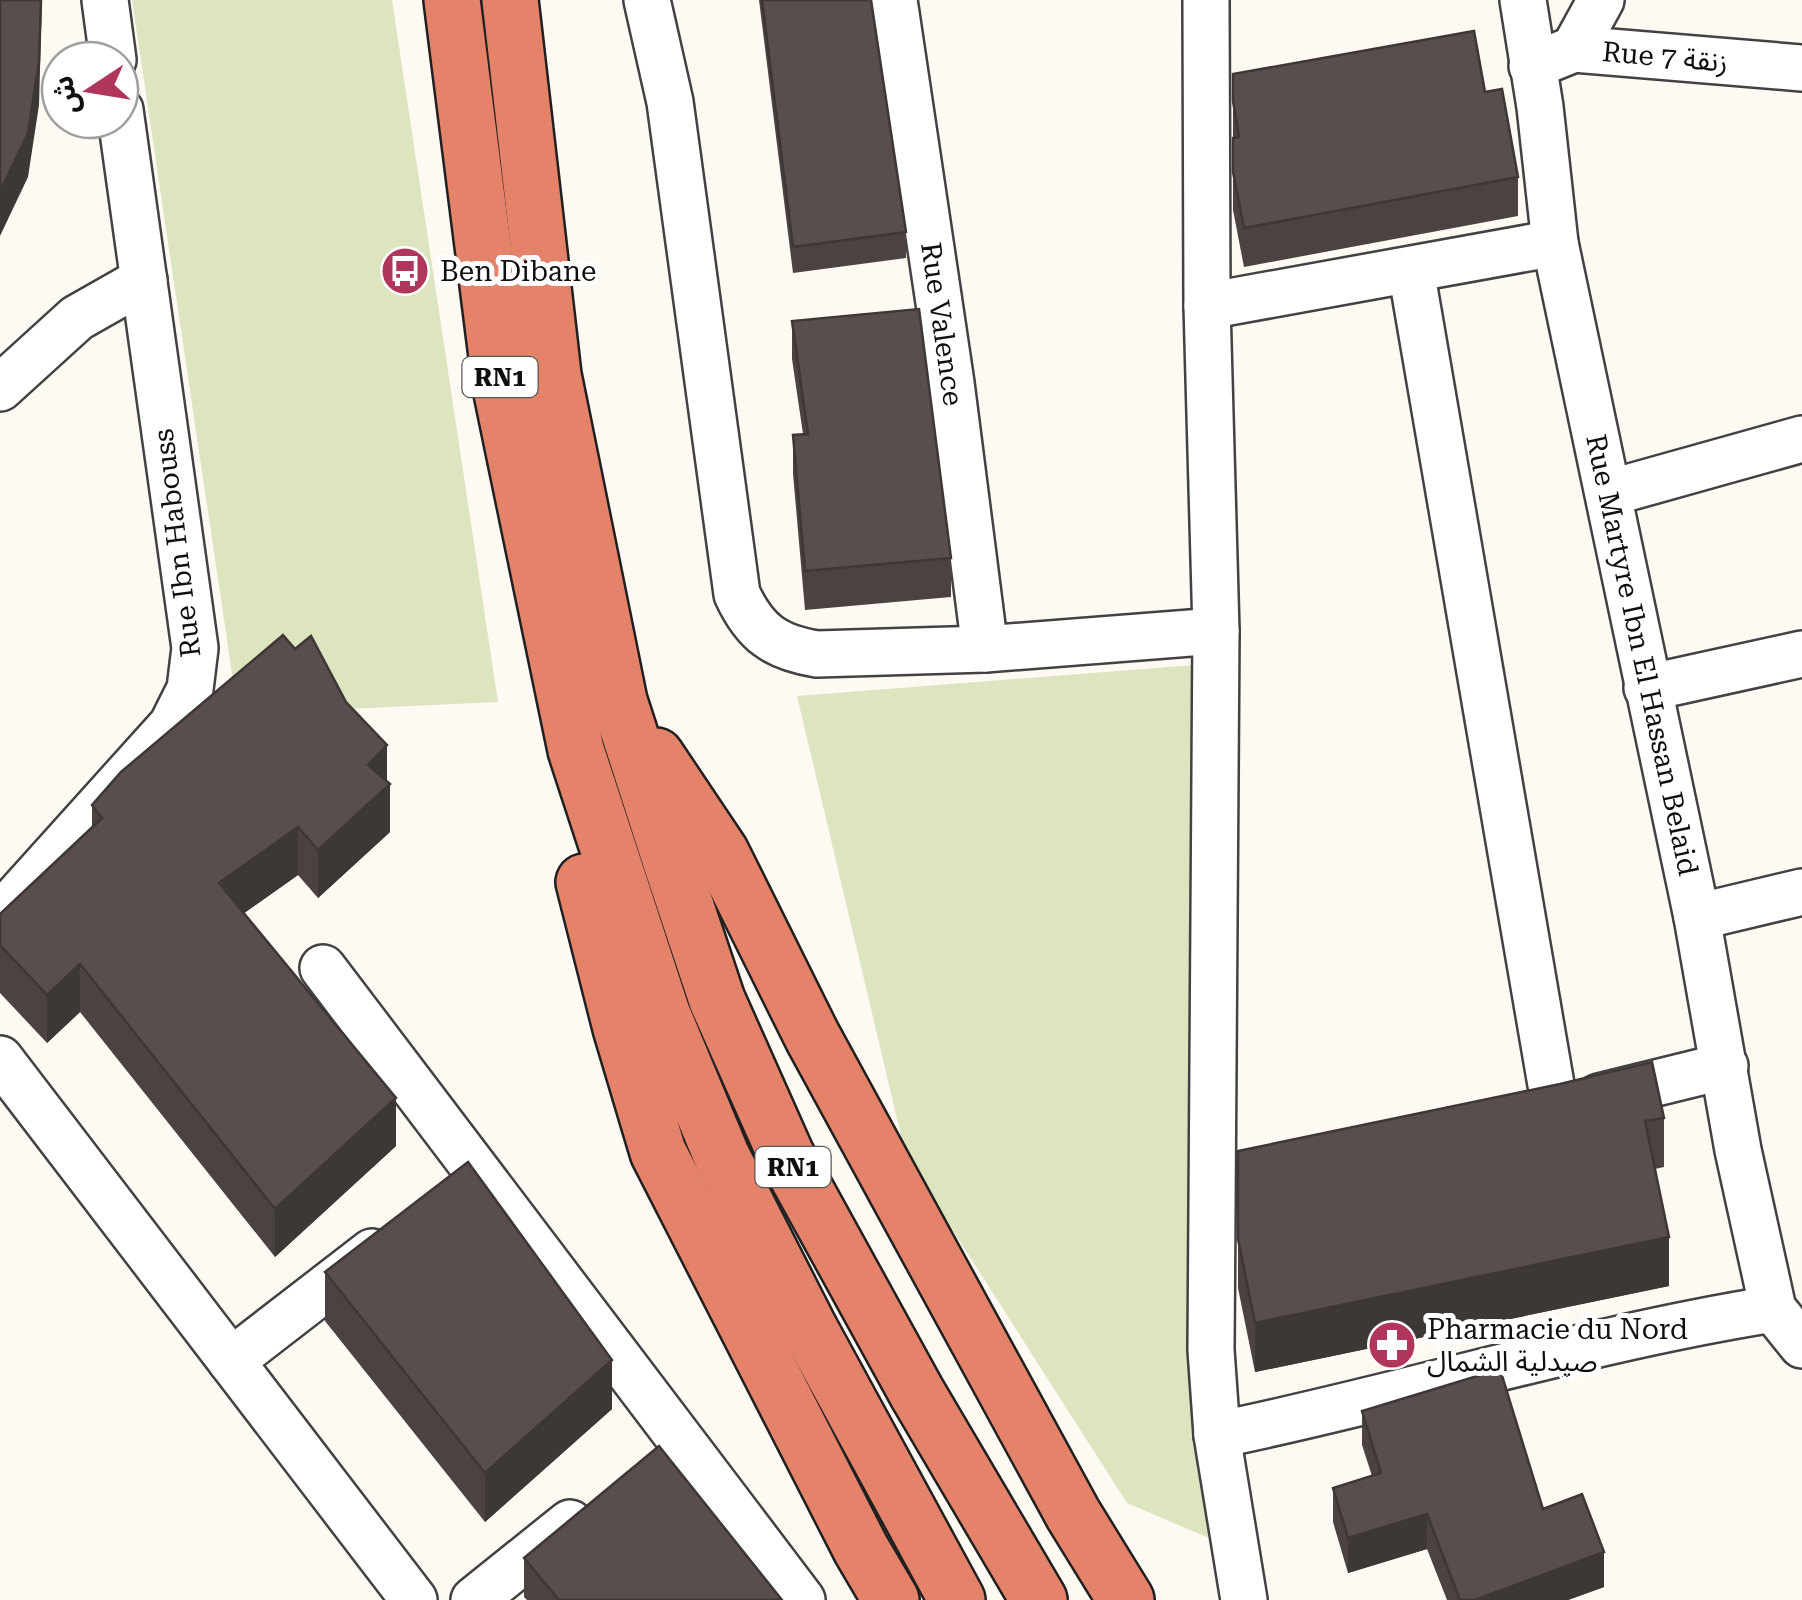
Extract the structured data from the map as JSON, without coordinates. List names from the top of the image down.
{
  "streets": {
    "highway": ["RN1"],
    "street": [
      "Rue 7 زنقة",
      "Rue Valence",
      "Rue Ibn Habouss",
      "Rue Martyre Ibn El Hassan Belaid"
    ]
  },
  "crossings": [
    ["Rue 7 زنقة", "Rue Martyre Ibn El Hassan Belaid"]
  ],
  "places": {
    "bus stop": ["Ben Dibane"],
    "pharmacy": ["Pharmacie du Nord صيدلية الشمال"]
  },
  "north": "left"
}
